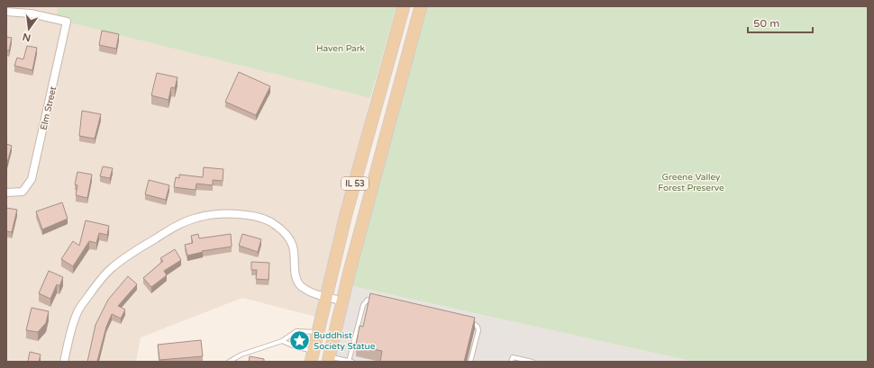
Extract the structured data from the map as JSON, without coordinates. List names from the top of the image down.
{
  "streets": {
    "main road": ["IL 53"],
    "street": ["Elm Street"]
  },
  "parks": ["Haven Park", "Greene Valley Forest Preserve"],
  "places": {
    "place": ["Buddhist Society Statue"]
  },
  "scale_bar": "50 m",
  "north": "bottom"
}
